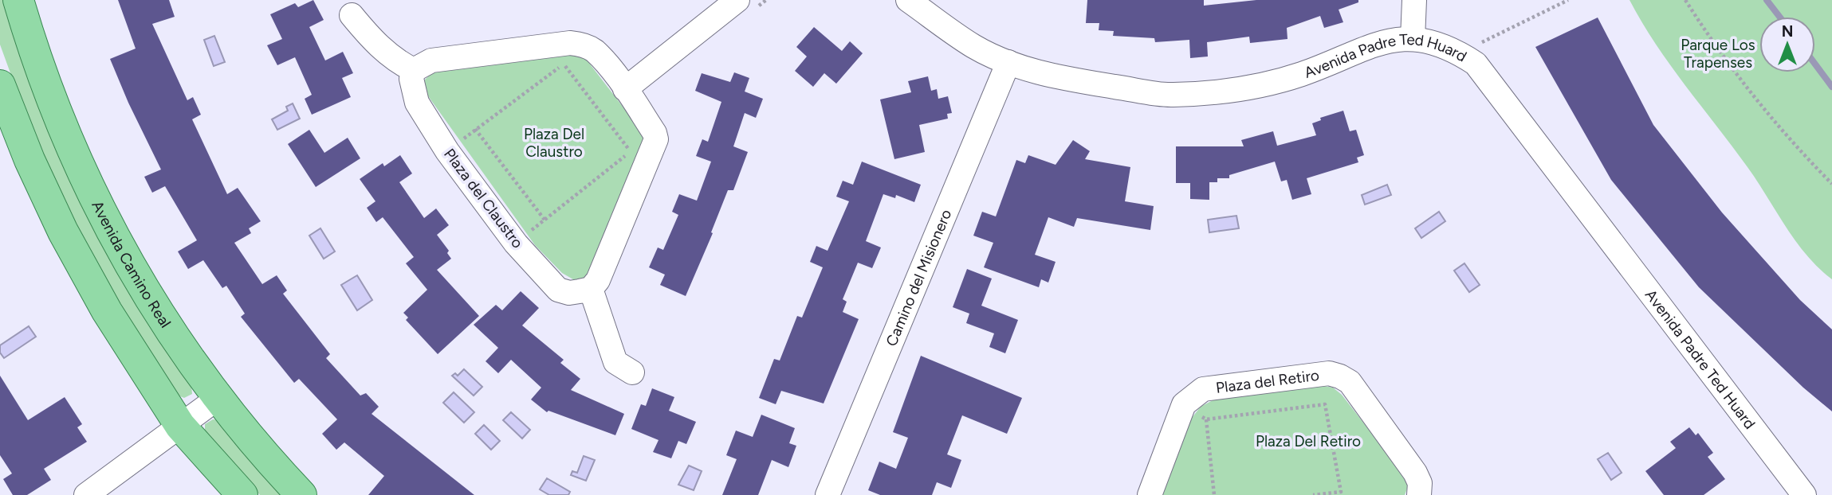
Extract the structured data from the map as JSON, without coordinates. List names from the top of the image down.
{
  "streets": {
    "main road": ["Avenida Camino Real"],
    "street": [
      "Avenida Padre Ted Huard",
      "Plaza del Claustro",
      "Camino del Misionero",
      "Plaza del Retiro"
    ]
  },
  "crossings": [
    ["Avenida Padre Ted Huard", "Camino del Misionero"]
  ],
  "parks": ["Parque Los Trapenses", "Plaza Del Claustro", "Plaza Del Retiro"],
  "north": "top"
}
